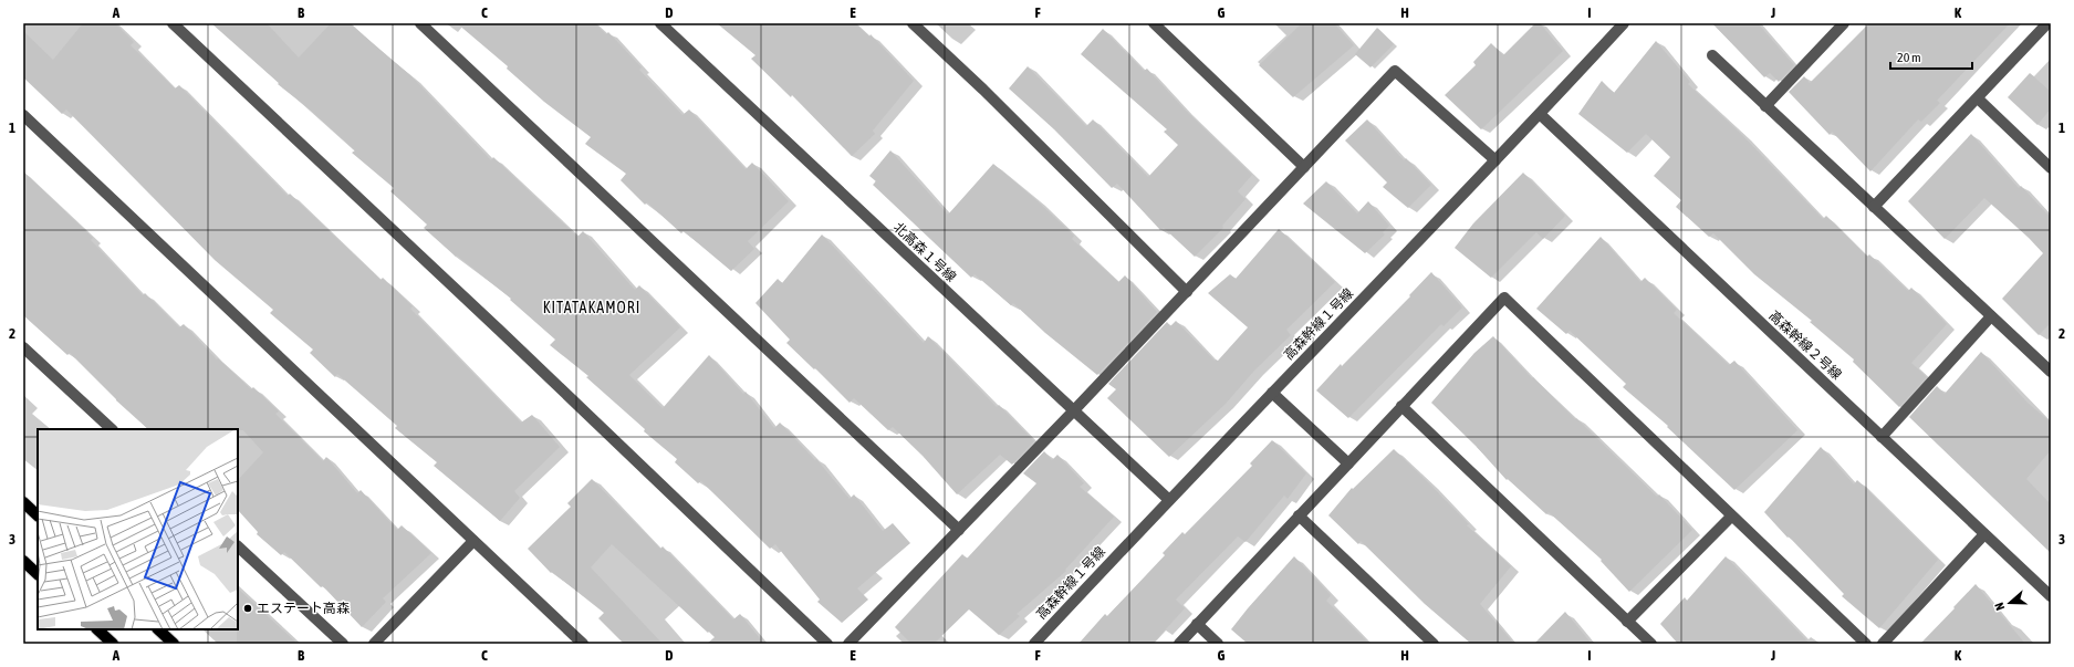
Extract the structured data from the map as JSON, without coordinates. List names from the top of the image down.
{
  "streets": {
    "street": ["北高森１号線", "高森幹線１号線", "高森幹線２号線"]
  },
  "crossings": [
    ["北高森１号線", "高森幹線１号線"],
    ["高森幹線１号線", "高森幹線２号線"]
  ],
  "districts": ["KITATAKAMORI"],
  "places": ["エステート高森"],
  "scale_bar": "20 m",
  "north": "left",
  "grid": {
    "columns": [
      "A",
      "B",
      "C",
      "D",
      "E",
      "F",
      "G",
      "H",
      "I",
      "J",
      "K"
    ],
    "rows": ["1", "2", "3"]
  }
}
